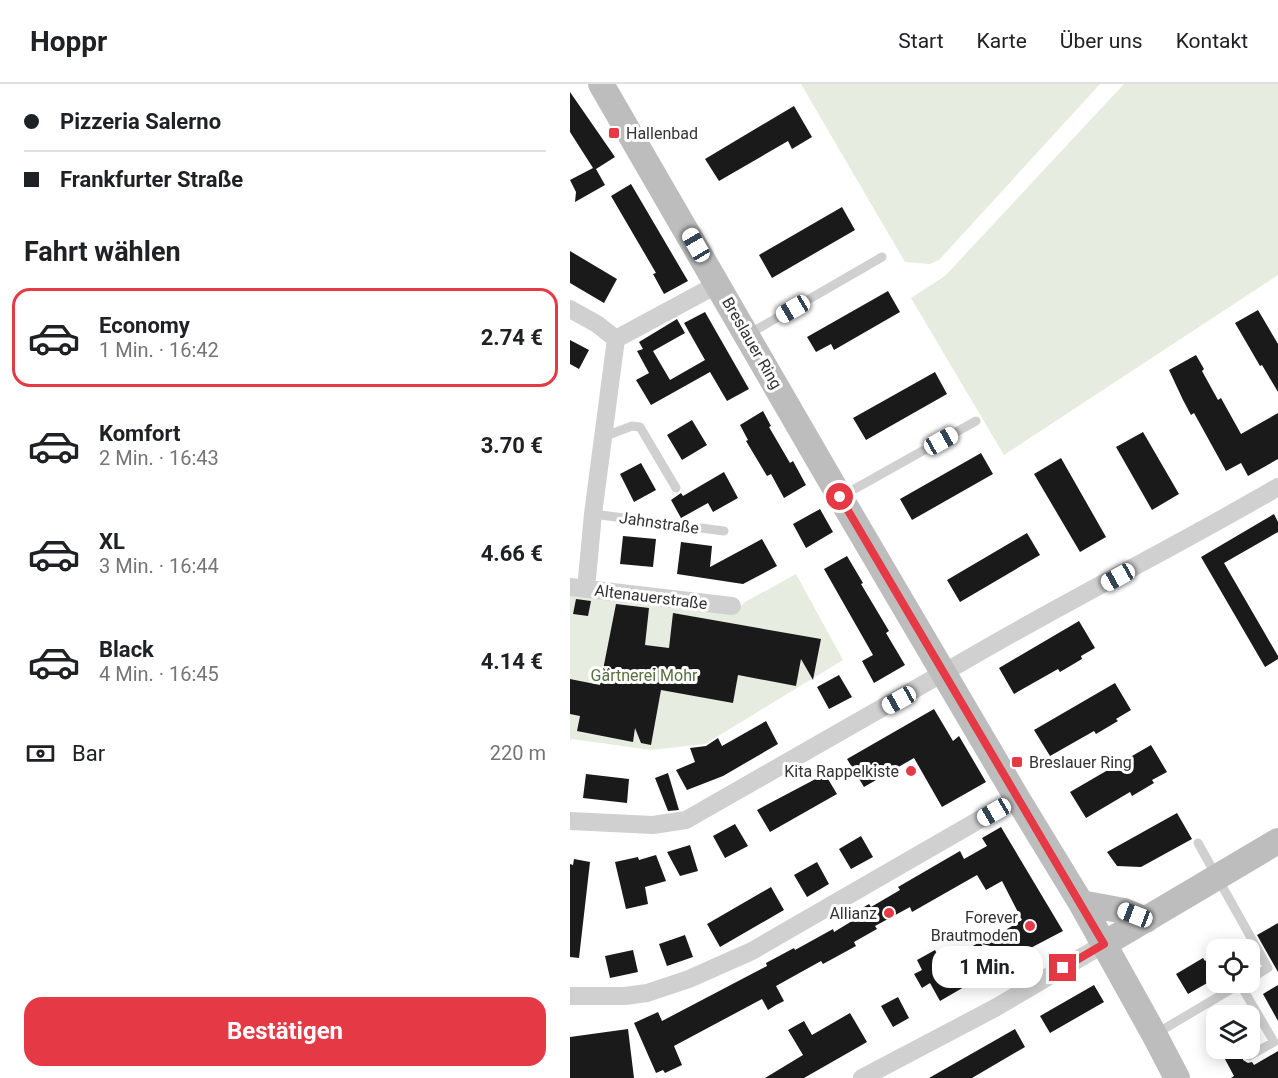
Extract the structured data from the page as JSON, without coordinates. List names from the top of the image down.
{
  "streets": {
    "main road": ["Breslauer Ring"],
    "street": ["Altenauerstraße"],
    "lane": ["Jahnstraße"]
  },
  "parks": ["Gärtnerei Mohr"],
  "places": {
    "transit": ["Hallenbad", "Breslauer Ring"],
    "other": ["Kita Rappelkiste", "Allianz", "Forever Brautmoden"]
  },
  "page": {
    "header": "Hoppr",
    "nav": [
      "Start",
      "Karte",
      "Über uns",
      "Kontakt"
    ],
    "banner": ["Pizzeria Salerno", "Frankfurter Straße"],
    "heading": "Fahrt wählen",
    "list": [
      {
        "name": "Economy",
        "note": "1 Min. · 16:42",
        "value": "2.74 €"
      },
      {
        "name": "Komfort",
        "note": "2 Min. · 16:43",
        "value": "3.70 €"
      },
      {
        "name": "XL",
        "note": "3 Min. · 16:44",
        "value": "4.66 €"
      },
      {
        "name": "Black",
        "note": "4 Min. · 16:45",
        "value": "4.14 €"
      }
    ],
    "pay": ["Bar", "220 m"],
    "bubble": "1 Min.",
    "buttons": "Bestätigen"
  }
}
